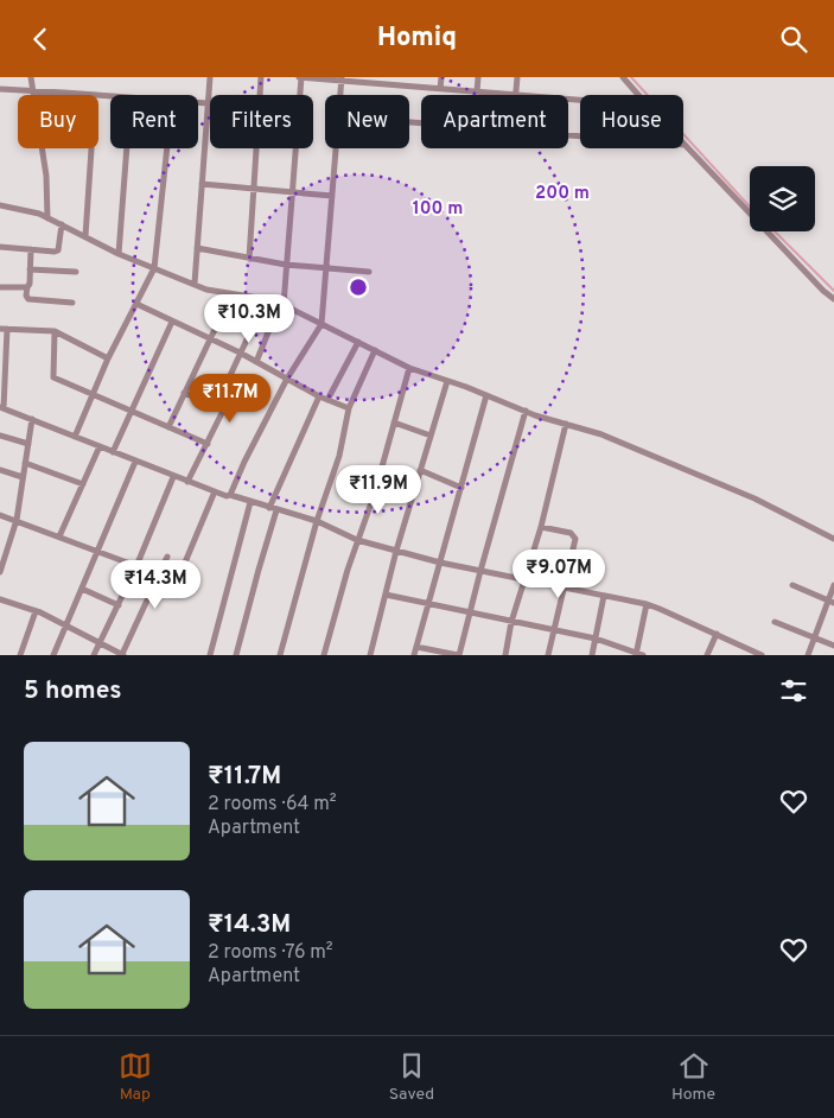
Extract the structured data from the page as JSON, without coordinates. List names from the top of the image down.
{
  "page": {
    "header": "Homiq",
    "chip": [
      "Buy",
      "Rent",
      "Filters",
      "New",
      "Apartment",
      "House"
    ],
    "price": [
      "₹10.3M",
      "₹11.7M",
      "₹11.9M",
      "₹9.07M",
      "₹14.3M"
    ],
    "heading": "5 homes",
    "list": [
      {
        "name": "₹11.7M",
        "note": "2 rooms · 64 m² · Apartment"
      },
      {
        "name": "₹14.3M",
        "note": "2 rooms · 76 m² · Apartment"
      }
    ],
    "tabs": ["Map", "Saved", "Home"]
  },
  "rings": ["200 m", "100 m"]
}
